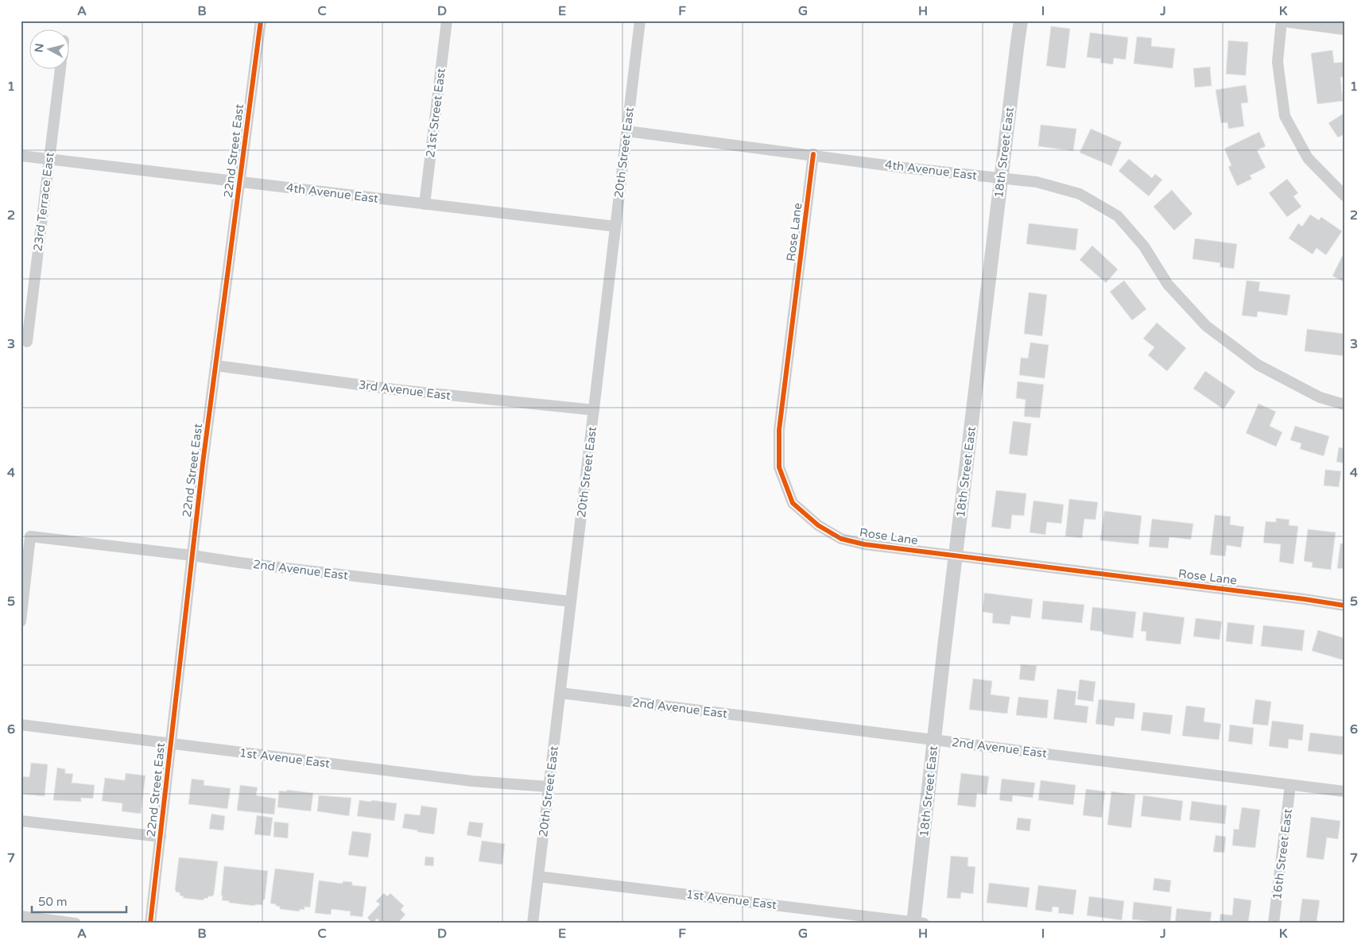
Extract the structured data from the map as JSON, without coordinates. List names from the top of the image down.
{
  "streets": {
    "street": [
      "21st Street East",
      "22nd Street East",
      "20th Street East",
      "18th Street East",
      "4th Avenue East",
      "23rd Terrace East",
      "Rose Lane",
      "3rd Avenue East",
      "2nd Avenue East",
      "1st Avenue East",
      "16th Street East"
    ]
  },
  "crossings": [
    ["21st Street East", "4th Avenue East"],
    ["22nd Street East", "4th Avenue East"],
    ["22nd Street East", "3rd Avenue East"],
    ["22nd Street East", "2nd Avenue East"],
    ["22nd Street East", "1st Avenue East"],
    ["20th Street East", "4th Avenue East"],
    ["20th Street East", "3rd Avenue East"],
    ["20th Street East", "2nd Avenue East"],
    ["20th Street East", "1st Avenue East"],
    ["18th Street East", "4th Avenue East"],
    ["18th Street East", "Rose Lane"],
    ["18th Street East", "2nd Avenue East"],
    ["18th Street East", "1st Avenue East"],
    ["4th Avenue East", "23rd Terrace East"],
    ["4th Avenue East", "Rose Lane"],
    ["2nd Avenue East", "16th Street East"]
  ],
  "scale_bar": "50 m",
  "north": "left",
  "grid": {
    "columns": [
      "A",
      "B",
      "C",
      "D",
      "E",
      "F",
      "G",
      "H",
      "I",
      "J",
      "K"
    ],
    "rows": [
      "1",
      "2",
      "3",
      "4",
      "5",
      "6",
      "7"
    ]
  }
}
